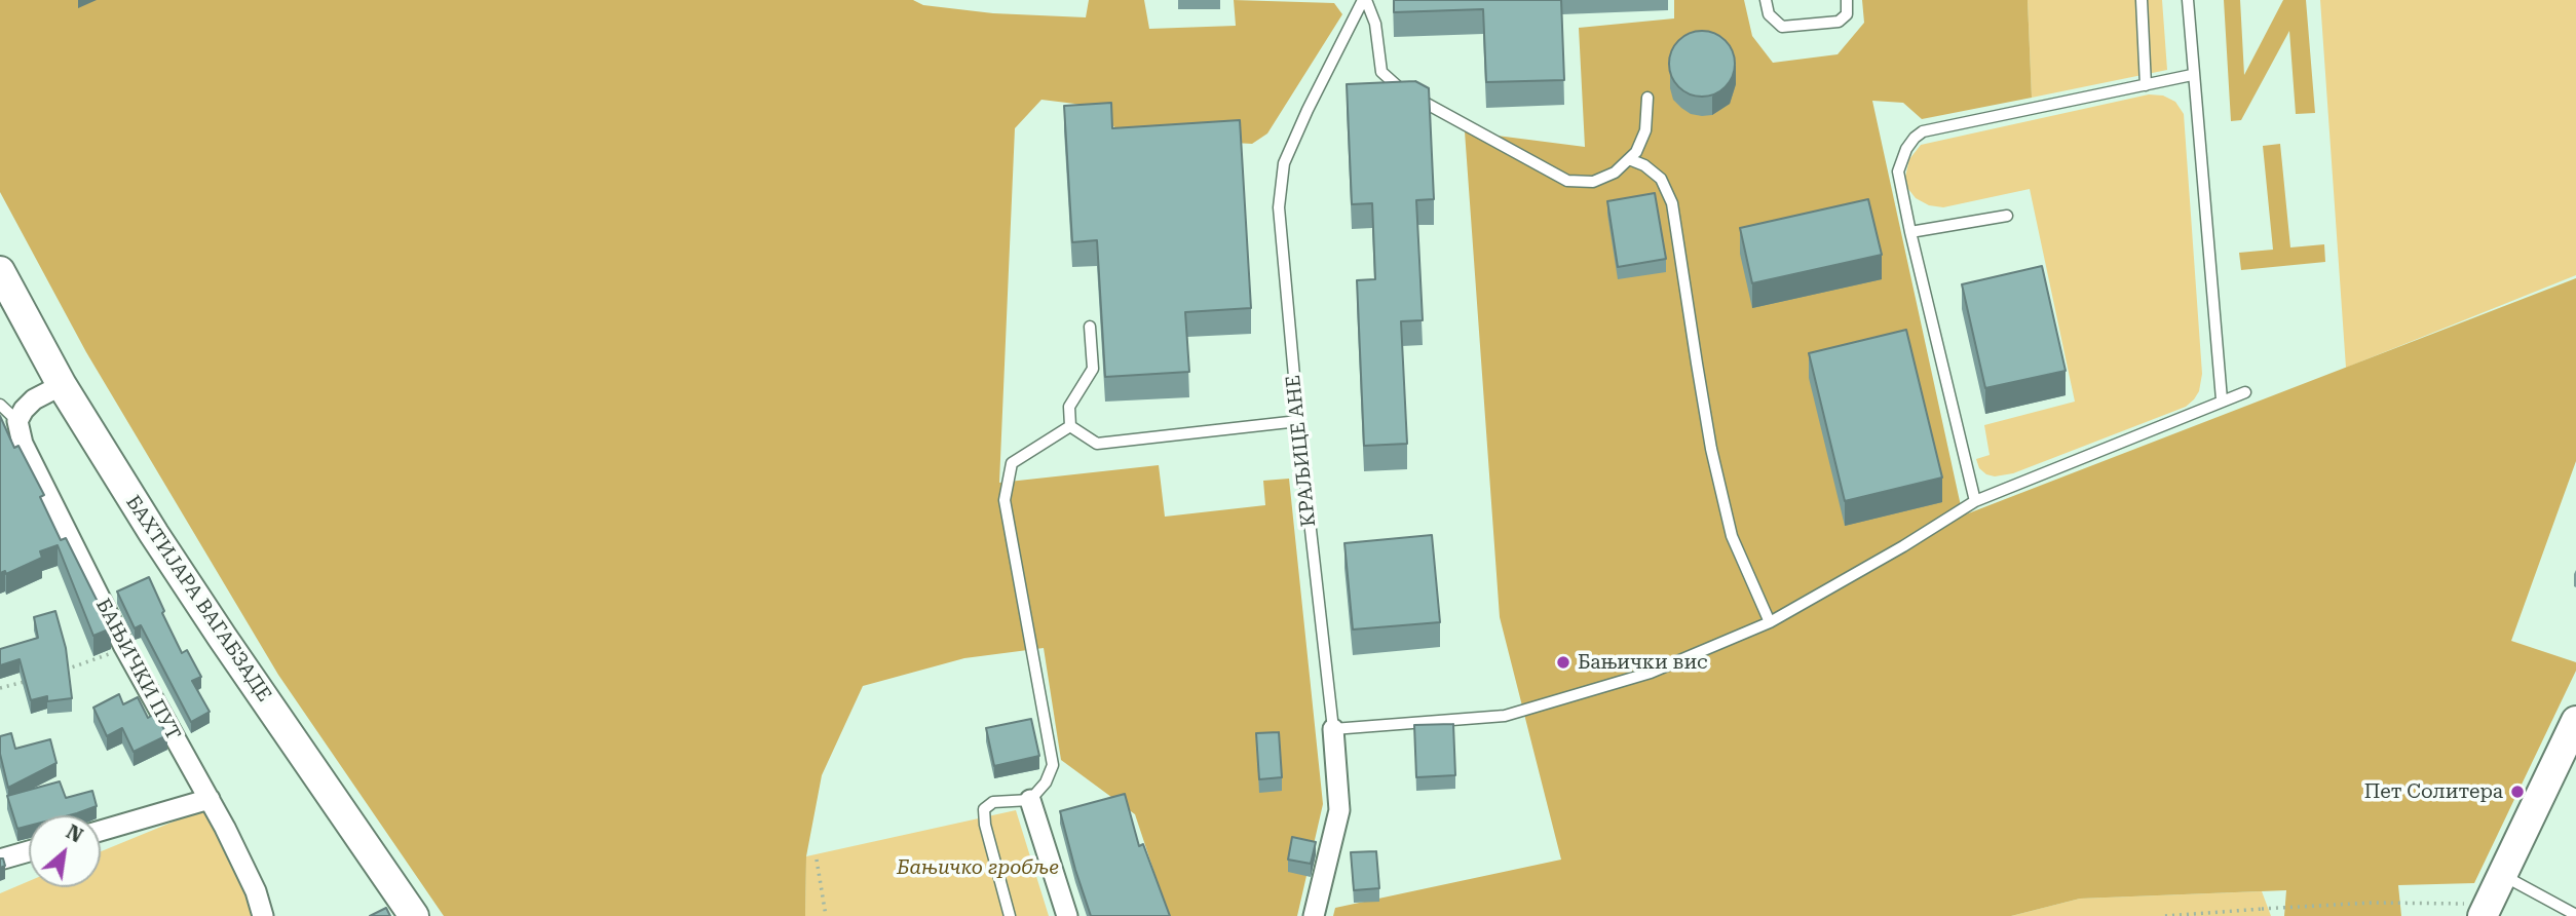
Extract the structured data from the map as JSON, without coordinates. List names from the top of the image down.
{
  "streets": {
    "main road": ["БАХТИЈАРА ВАГАБЗАДЕ"],
    "street": ["КРАЉИЦЕ АНЕ", "БАЊИЧКИ ПУТ"]
  },
  "parks": ["Бањичко гробље"],
  "places": ["Бањички вис", "Пет Солитера"],
  "north": "top right"
}
